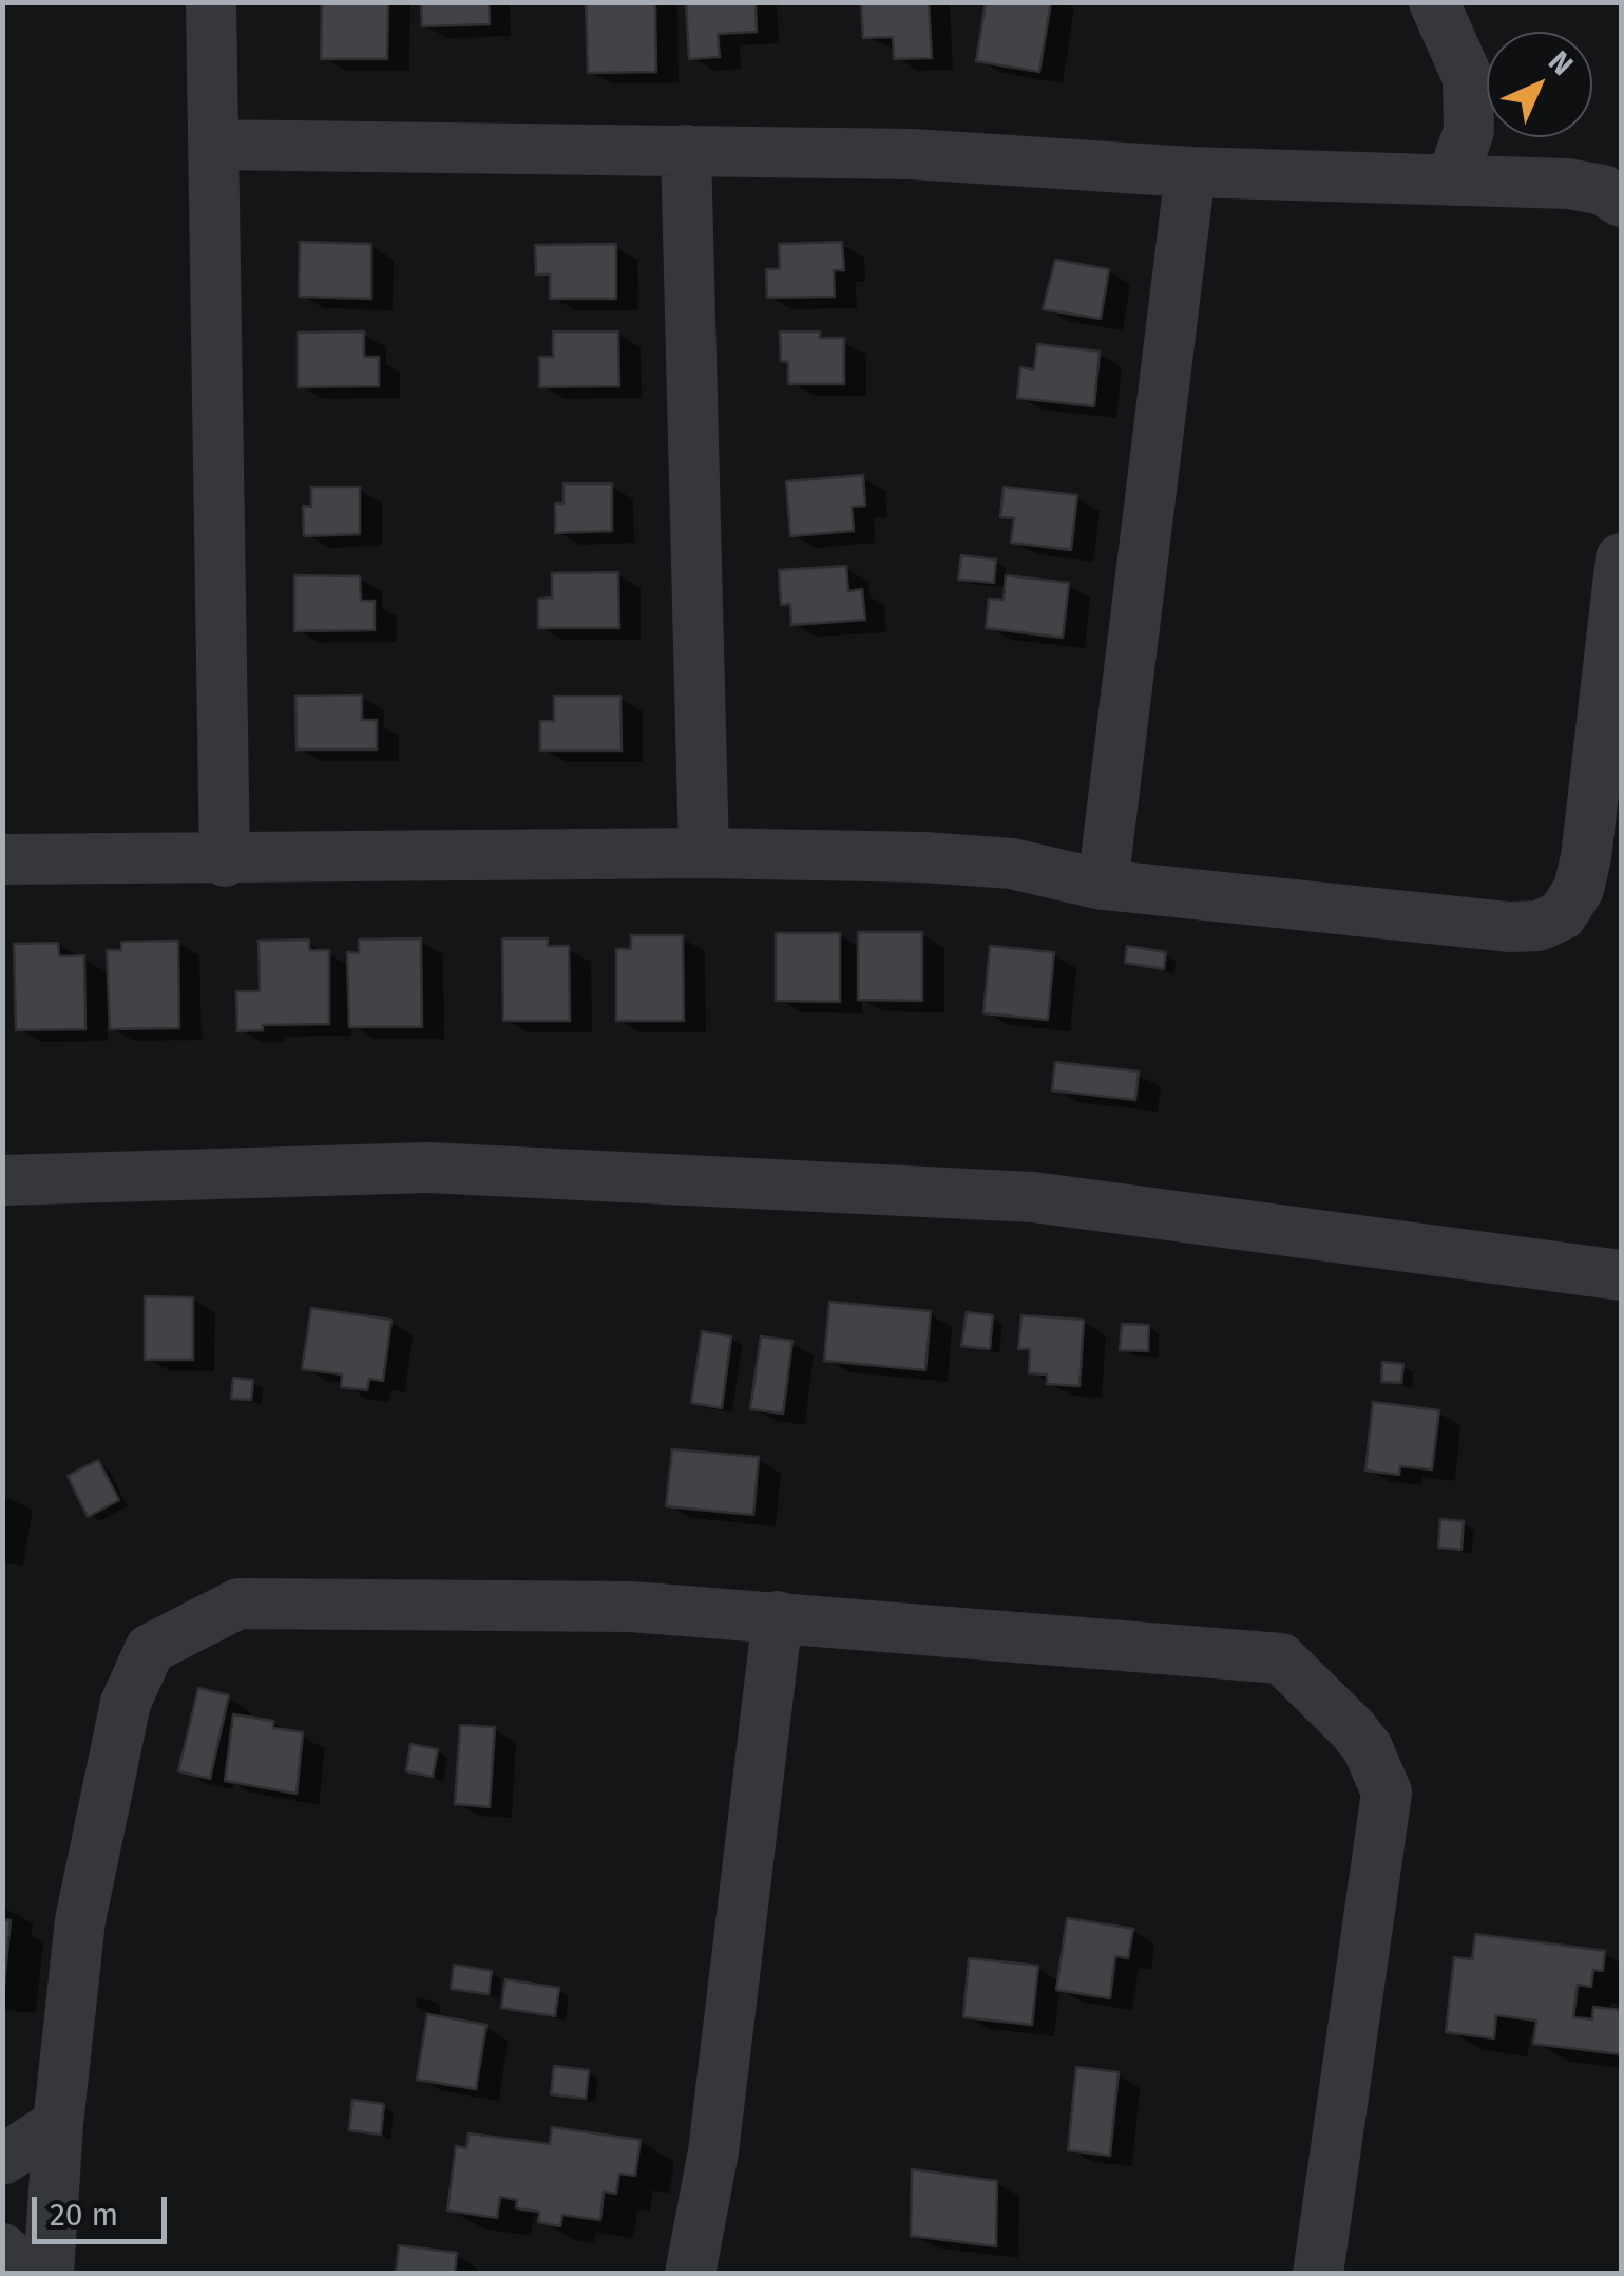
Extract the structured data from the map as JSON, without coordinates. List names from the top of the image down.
{
  "scale_bar": "20 m",
  "north": "top right"
}
